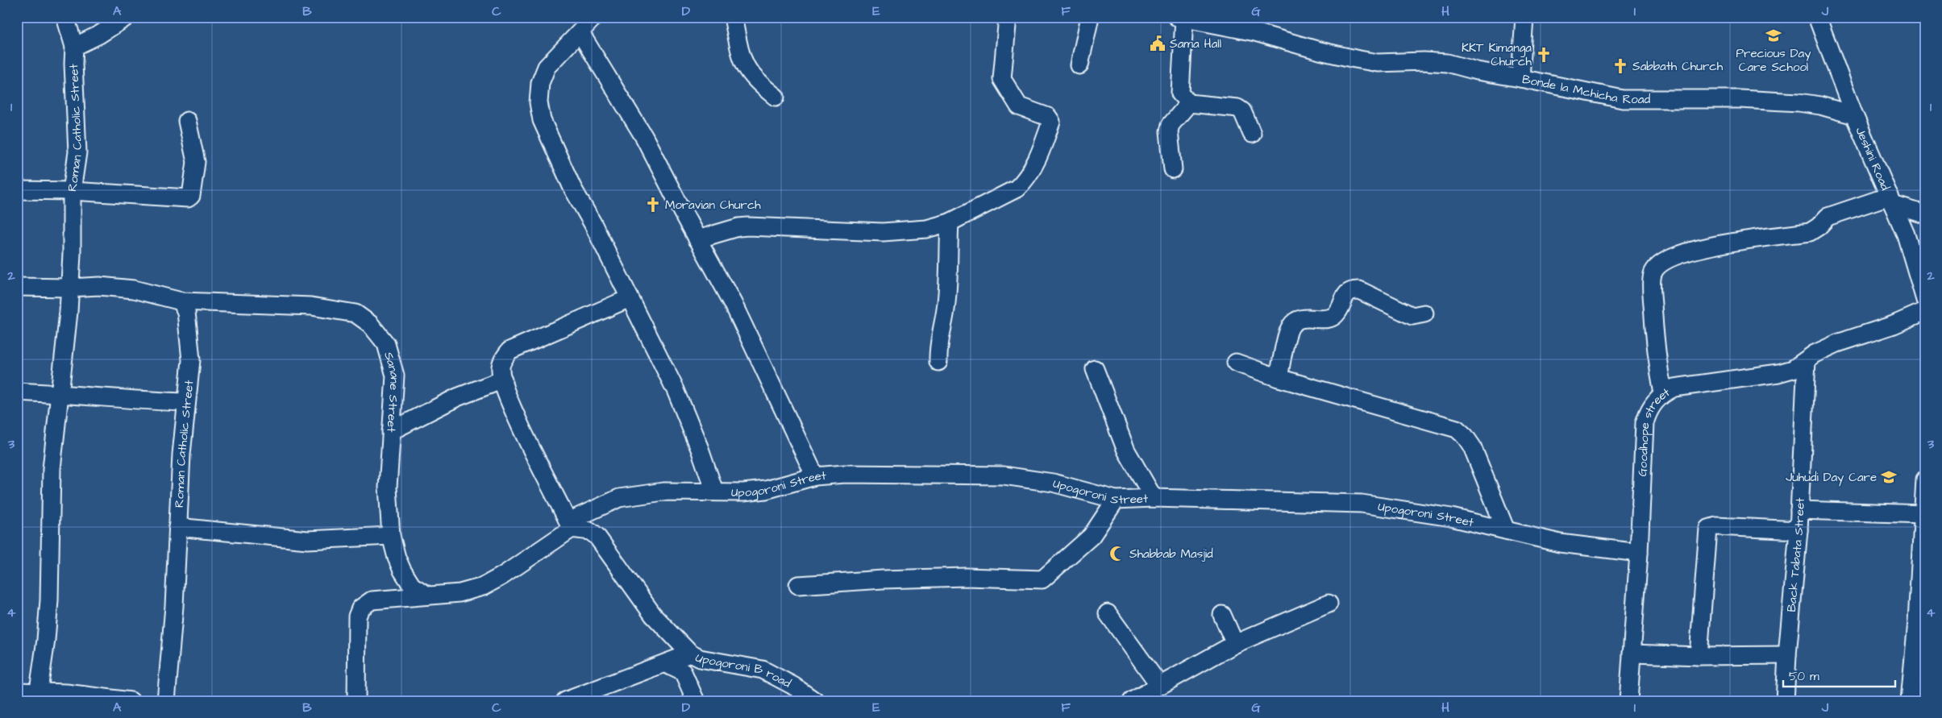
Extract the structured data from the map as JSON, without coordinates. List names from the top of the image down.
{
  "streets": {
    "street": [
      "Bonde la Mchicha Road",
      "Roman Catholic Street",
      "Jeshini Road",
      "Sanane Street",
      "Goodhope street",
      "Upogoroni Street",
      "Back Tabata Street",
      "Upogoroni B road"
    ]
  },
  "crossings": [
    ["Bonde la Mchicha Road", "Jeshini Road"],
    ["Roman Catholic Street", "Sanane Street"],
    ["Sanane Street", "Upogoroni Street"],
    ["Goodhope street", "Upogoroni Street"],
    ["Goodhope street", "Back Tabata Street"]
  ],
  "places": {
    "school or university": ["Precious Day Care School", "Juhudi Day Care"],
    "public building": ["Sama Hall"],
    "church": ["KKT Kimanga Church", "Sabbath Church", "Moravian Church"],
    "mosque": ["Shabbab Masjid"]
  },
  "scale_bar": "50 m",
  "grid": {
    "columns": [
      "A",
      "B",
      "C",
      "D",
      "E",
      "F",
      "G",
      "H",
      "I",
      "J"
    ],
    "rows": [
      "1",
      "2",
      "3",
      "4"
    ]
  }
}
